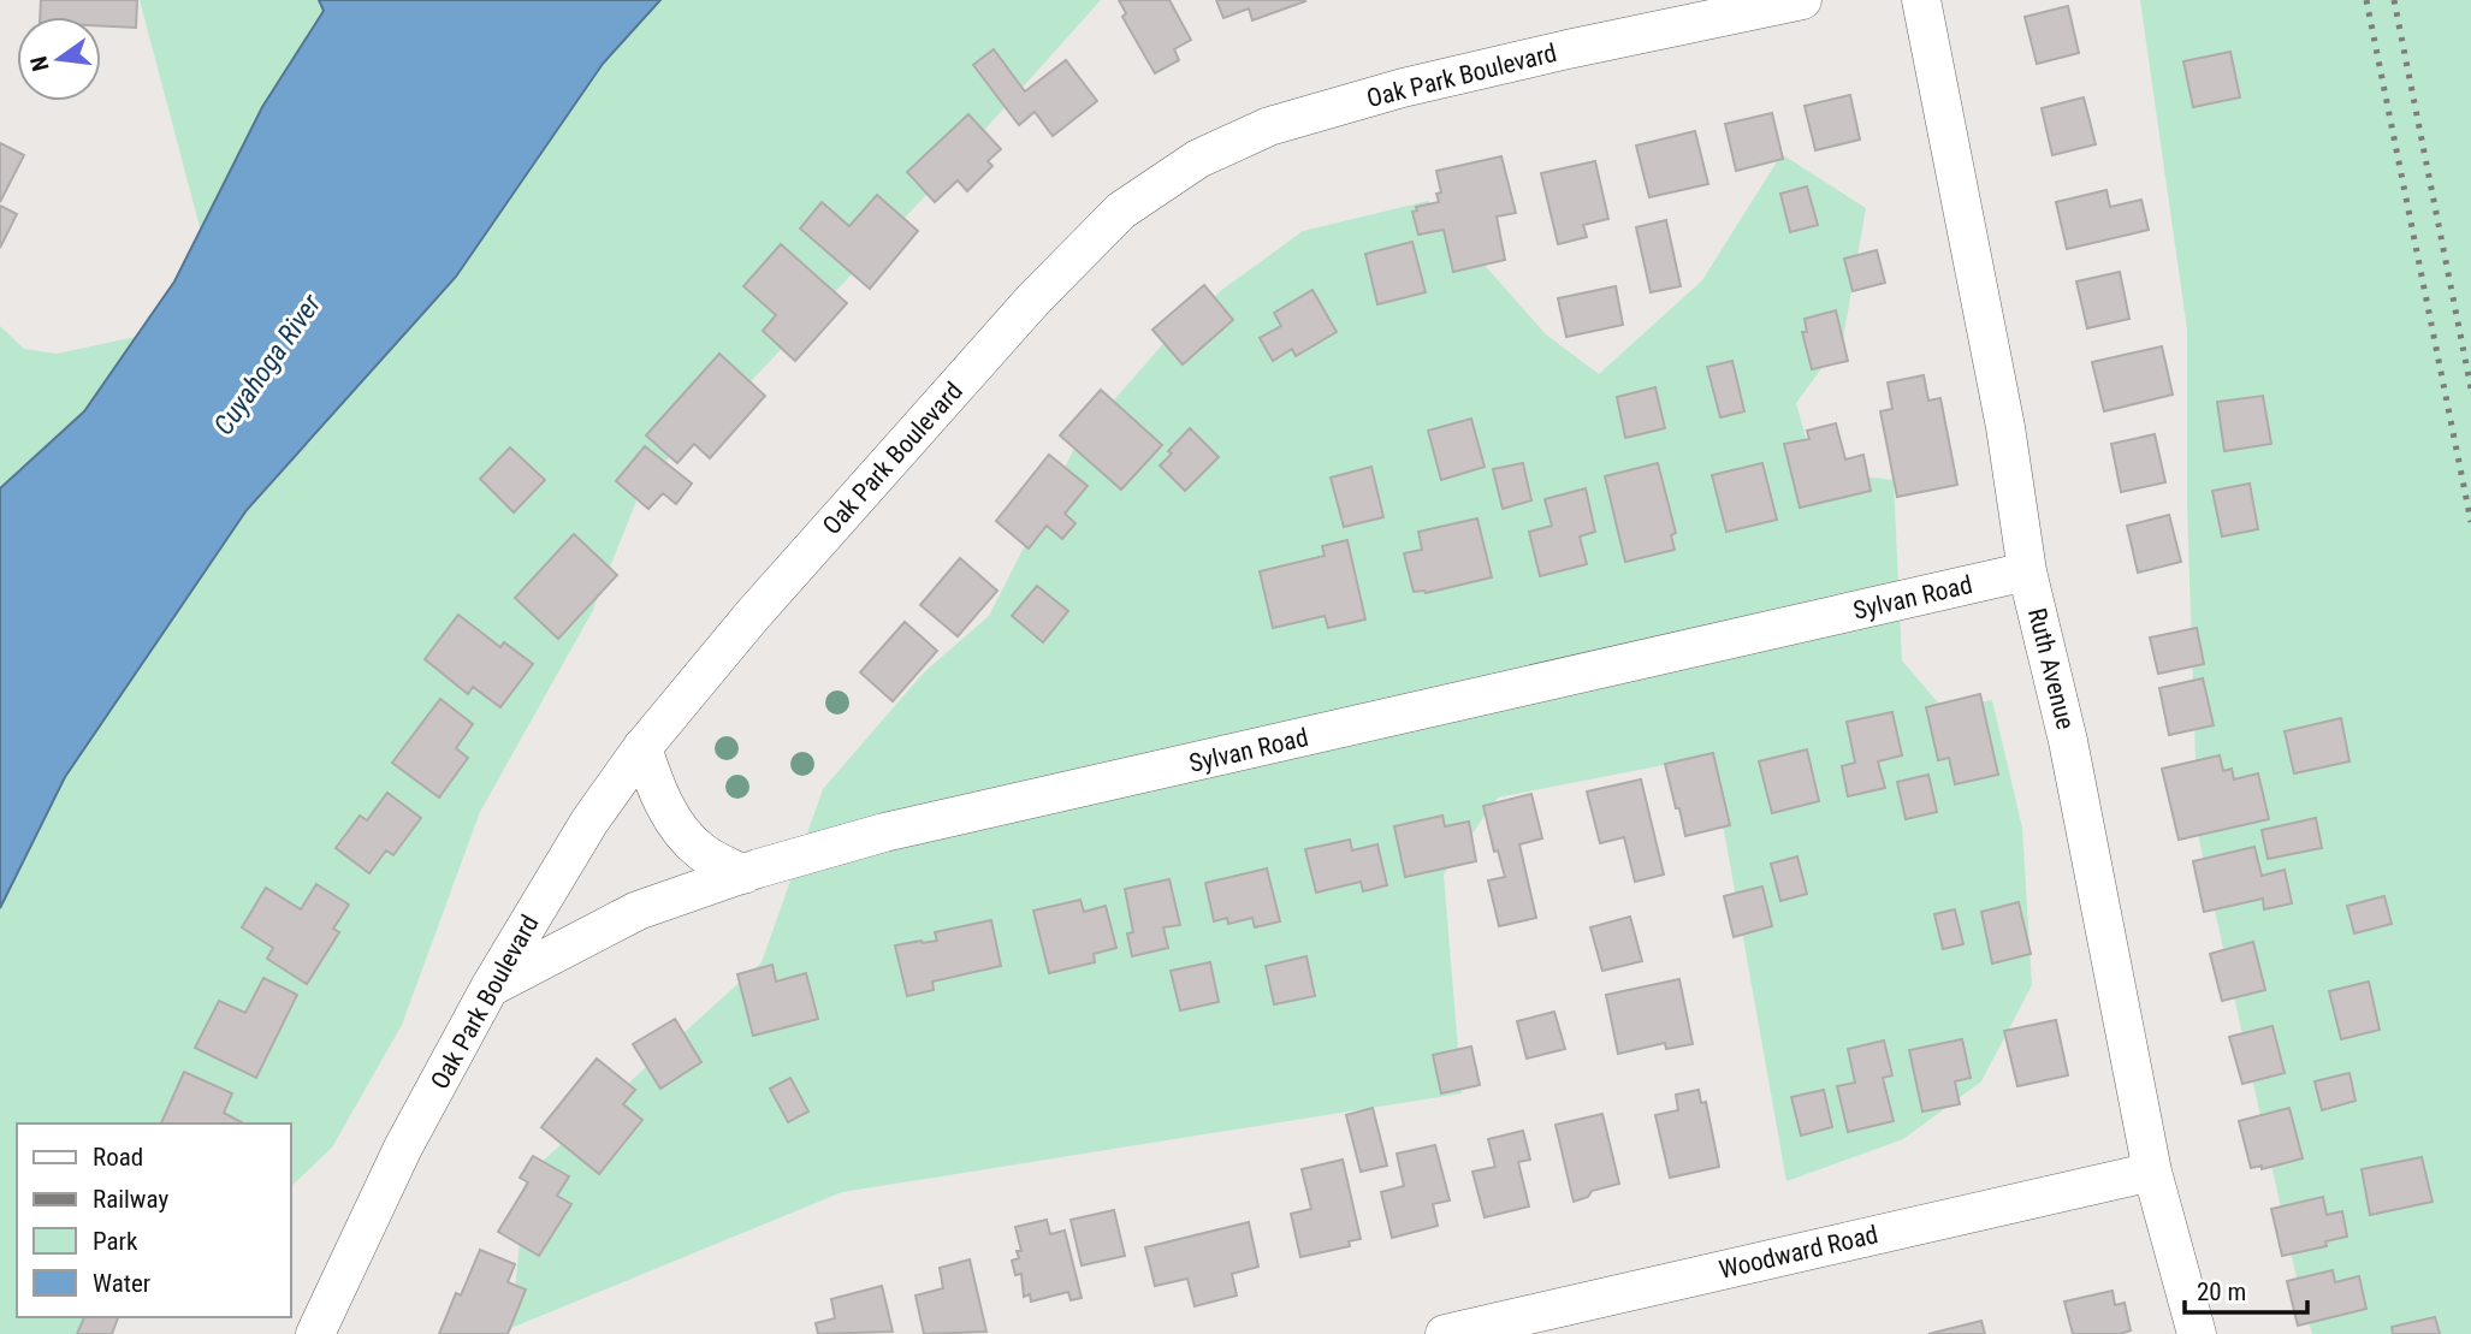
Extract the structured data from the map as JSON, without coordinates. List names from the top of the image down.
{
  "streets": {
    "street": [
      "Oak Park Boulevard",
      "Sylvan Road",
      "Ruth Avenue",
      "Woodward Road"
    ]
  },
  "crossings": [
    ["Oak Park Boulevard", "Sylvan Road"],
    ["Sylvan Road", "Ruth Avenue"],
    ["Ruth Avenue", "Woodward Road"]
  ],
  "water": ["Cuyahoga River"],
  "legend": [
    "Road",
    "Railway",
    "Park",
    "Water"
  ],
  "scale_bar": "20 m",
  "north": "left"
}
